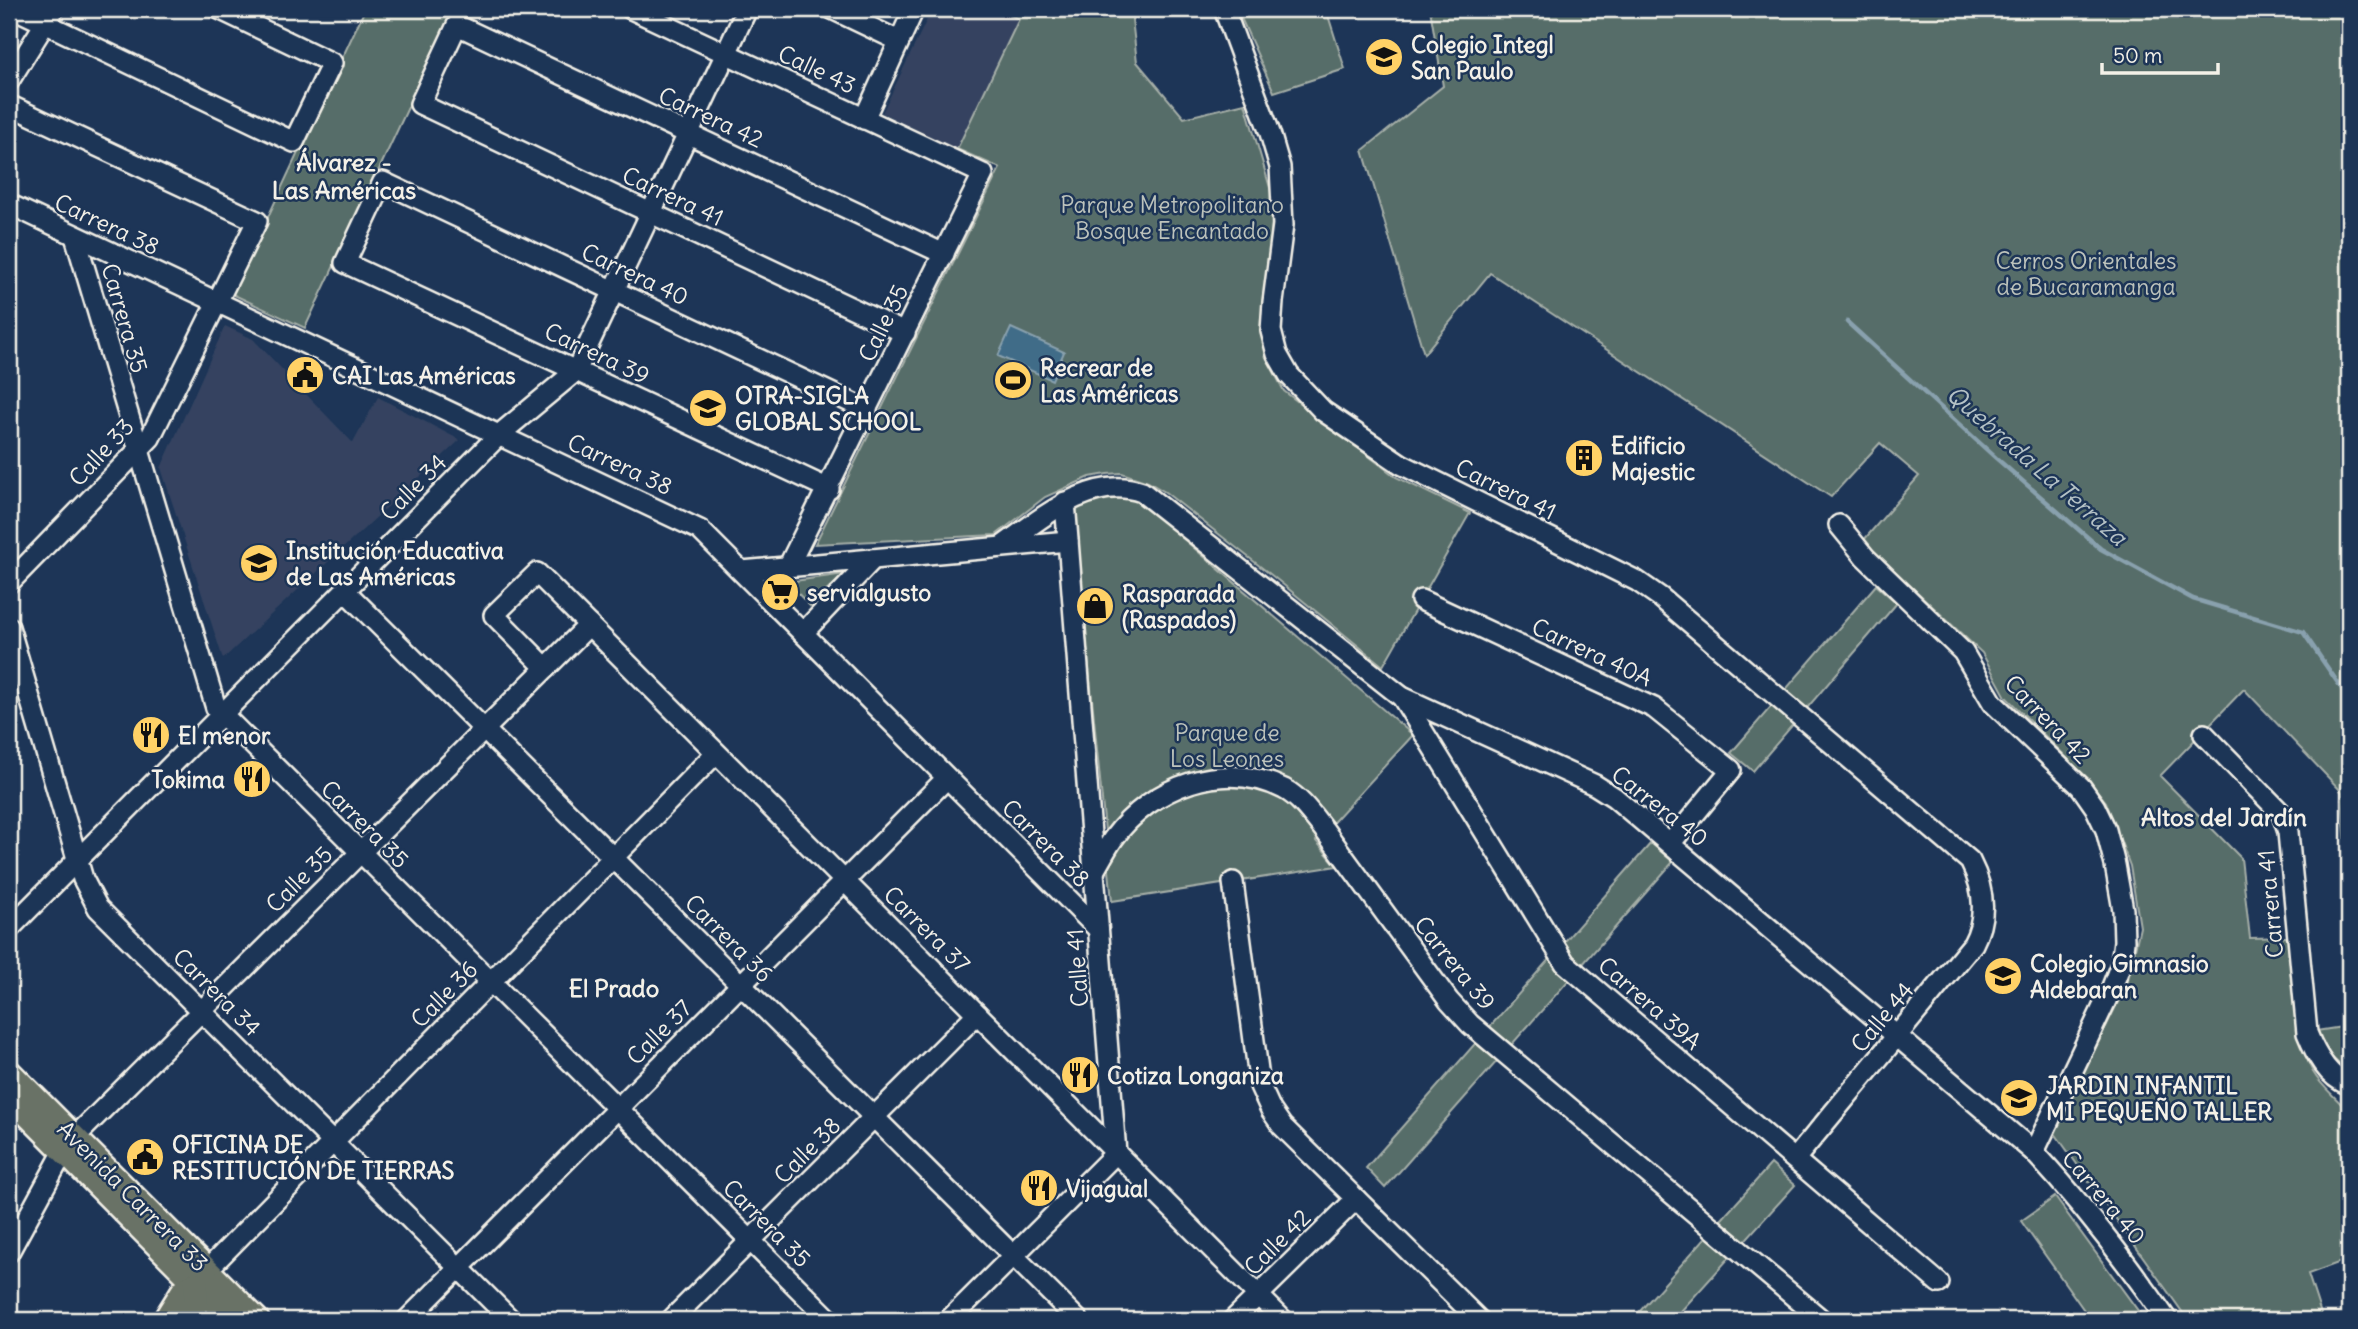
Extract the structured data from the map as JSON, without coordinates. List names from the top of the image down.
{
  "streets": {
    "main road": ["Avenida Carrera 33"],
    "street": [
      "Calle 43",
      "Carrera 42",
      "Carrera 41",
      "Carrera 38",
      "Carrera 40",
      "Carrera 35",
      "Calle 35",
      "Carrera 39",
      "Calle 33",
      "Calle 34",
      "Carrera 40A",
      "Carrera 37",
      "Carrera 36",
      "Calle 41",
      "Carrera 34",
      "Calle 36",
      "Carrera 39A",
      "Calle 44",
      "Calle 37",
      "Calle 38",
      "Calle 42"
    ]
  },
  "crossings": [
    ["Calle 43", "Calle 35"],
    ["Calle 43", "Calle 34"],
    ["Carrera 42", "Carrera 41"],
    ["Carrera 42", "Carrera 40"],
    ["Carrera 42", "Calle 35"],
    ["Carrera 42", "Calle 34"],
    ["Carrera 41", "Calle 35"],
    ["Carrera 41", "Calle 34"],
    ["Carrera 41", "Calle 44"],
    ["Carrera 38", "Carrera 40"],
    ["Carrera 38", "Carrera 35"],
    ["Carrera 38", "Calle 33"],
    ["Carrera 38", "Calle 34"],
    ["Carrera 38", "Calle 41"],
    ["Carrera 38", "Calle 37"],
    ["Carrera 40", "Calle 35"],
    ["Carrera 40", "Carrera 39"],
    ["Carrera 40", "Calle 34"],
    ["Carrera 40", "Carrera 40A"],
    ["Carrera 40", "Calle 41"],
    ["Carrera 40", "Carrera 39A"],
    ["Carrera 40", "Calle 44"],
    ["Carrera 35", "Calle 35"],
    ["Carrera 35", "Calle 33"],
    ["Carrera 35", "Calle 34"],
    ["Carrera 35", "Calle 36"],
    ["Carrera 35", "Calle 37"],
    ["Carrera 35", "Calle 38"],
    ["Calle 35", "Carrera 39"],
    ["Calle 35", "Carrera 37"],
    ["Calle 35", "Carrera 36"],
    ["Calle 35", "Carrera 34"],
    ["Calle 35", "Avenida Carrera 33"],
    ["Carrera 39", "Calle 34"],
    ["Carrera 39", "Calle 41"],
    ["Calle 34", "Carrera 36"],
    ["Calle 34", "Carrera 34"],
    ["Carrera 37", "Calle 41"],
    ["Carrera 37", "Calle 36"],
    ["Carrera 37", "Calle 37"],
    ["Carrera 37", "Calle 38"],
    ["Carrera 37", "Calle 42"],
    ["Carrera 36", "Calle 36"],
    ["Carrera 36", "Calle 37"],
    ["Carrera 36", "Calle 38"],
    ["Carrera 34", "Calle 36"],
    ["Carrera 34", "Calle 37"],
    ["Calle 36", "Avenida Carrera 33"],
    ["Carrera 39A", "Calle 44"]
  ],
  "districts": ["Álvarez - Las Américas", "Altos del Jardín", "El Prado"],
  "water": ["Quebrada La Terraza"],
  "parks": ["Parque Metropolitano Bosque Encantado", "Cerros Orientales de Bucaramanga", "Parque de Los Leones"],
  "places": {
    "school or university": [
      "Colegio Integl San Paulo",
      "OTRA-SIGLA GLOBAL SCHOOL",
      "Institución Educativa de Las Américas",
      "Colegio Gimnasio Aldebaran",
      "JARDIN INFANTIL MI PEQUEÑO TALLER"
    ],
    "public building": ["CAI Las Américas", "OFICINA DE RESTITUCIÓN DE TIERRAS"],
    "sports": ["Recrear de Las Américas"],
    "building": ["Edificio Majestic"],
    "supermarket": ["servialgusto"],
    "shop": ["Rasparada (Raspados)"],
    "restaurant": [
      "El menor",
      "Tokima",
      "Cotiza Longaniza",
      "Vijagual"
    ]
  },
  "scale_bar": "50 m"
}
